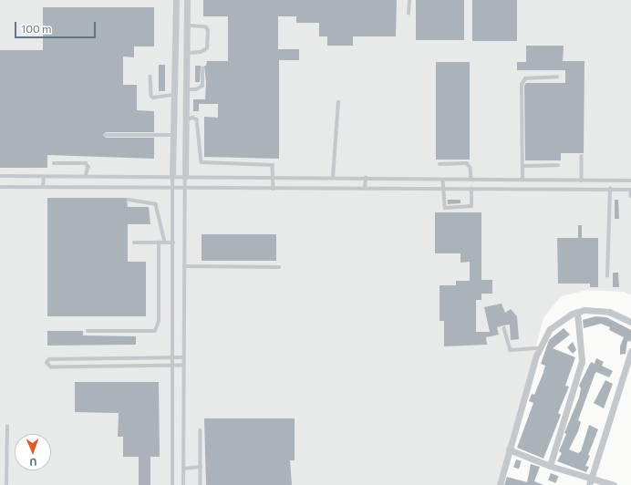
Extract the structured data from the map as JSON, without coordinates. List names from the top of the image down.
{
  "scale_bar": "100 m",
  "north": "bottom"
}
